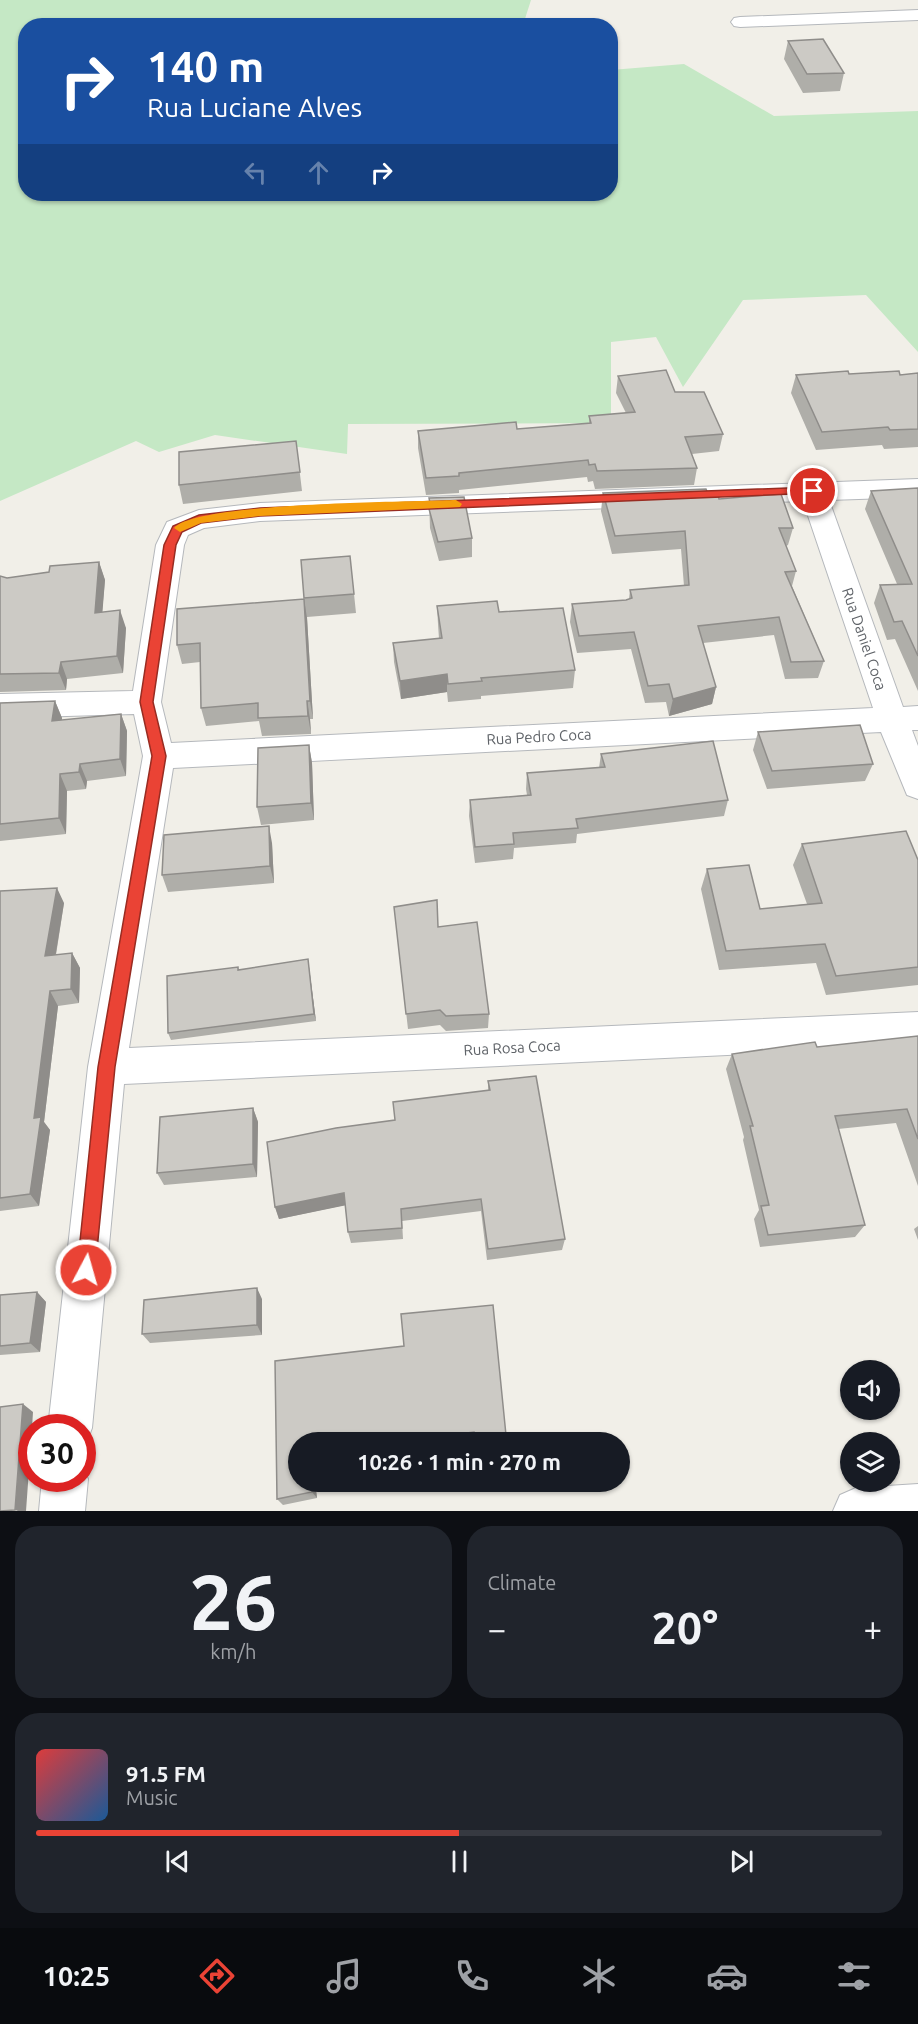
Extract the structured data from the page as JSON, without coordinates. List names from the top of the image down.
{
  "streets": {
    "street": ["Rua Daniel Coca", "Rua Pedro Coca", "Rua Rosa Coca"]
  },
  "crossings": [
    ["Rua Daniel Coca", "Rua Pedro Coca"]
  ],
  "page": {
    "turn": ["140 m", "Rua Luciane Alves"],
    "limit": "30",
    "trip": "10:26 · 1 min · 270 m",
    "tile": [
      ["26", "km/h"],
      "Climate"
    ],
    "heat": ["−", "20°", "+"],
    "song": ["91.5 FM", "Music"],
    "tabs": "10:25"
  }
}
